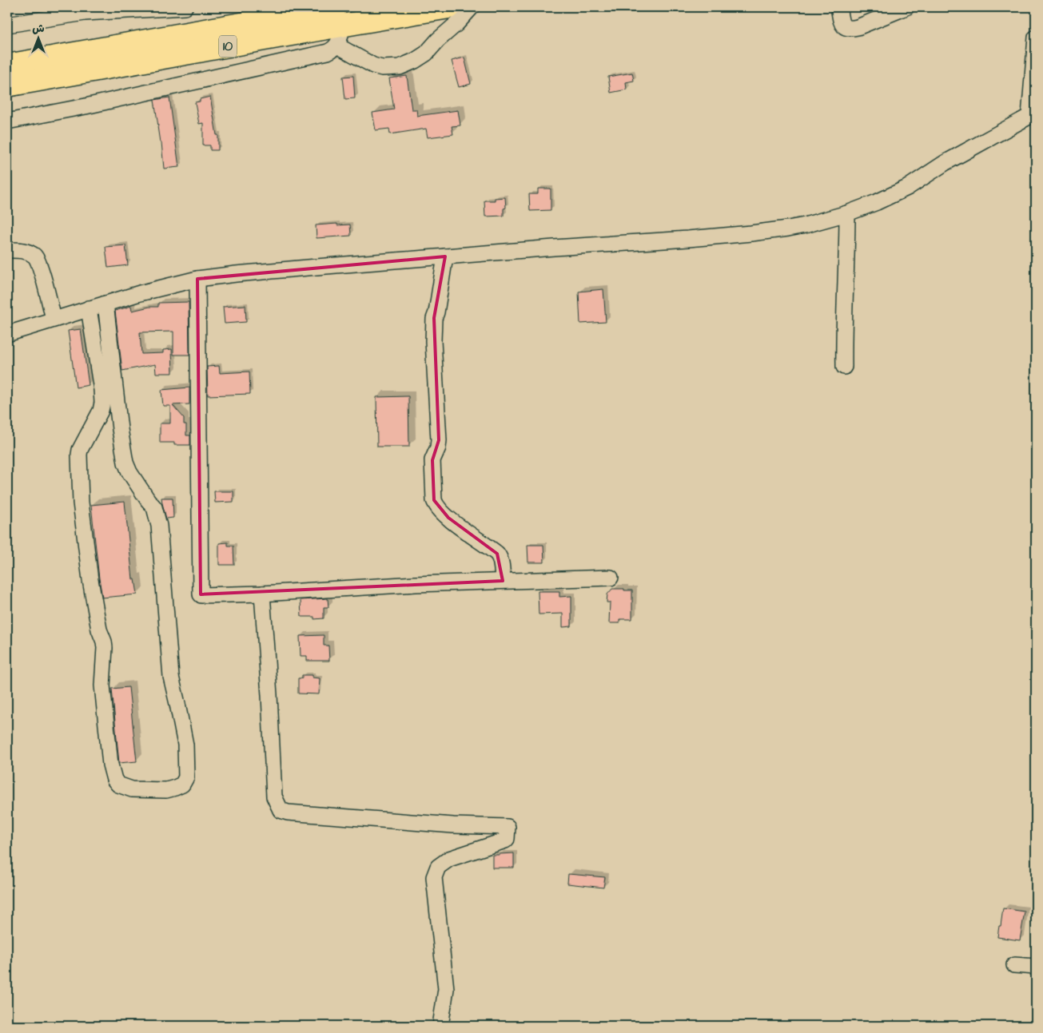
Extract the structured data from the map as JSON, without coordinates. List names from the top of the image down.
{
  "streets": {
    "highway": ["10"]
  },
  "north": "top"
}
